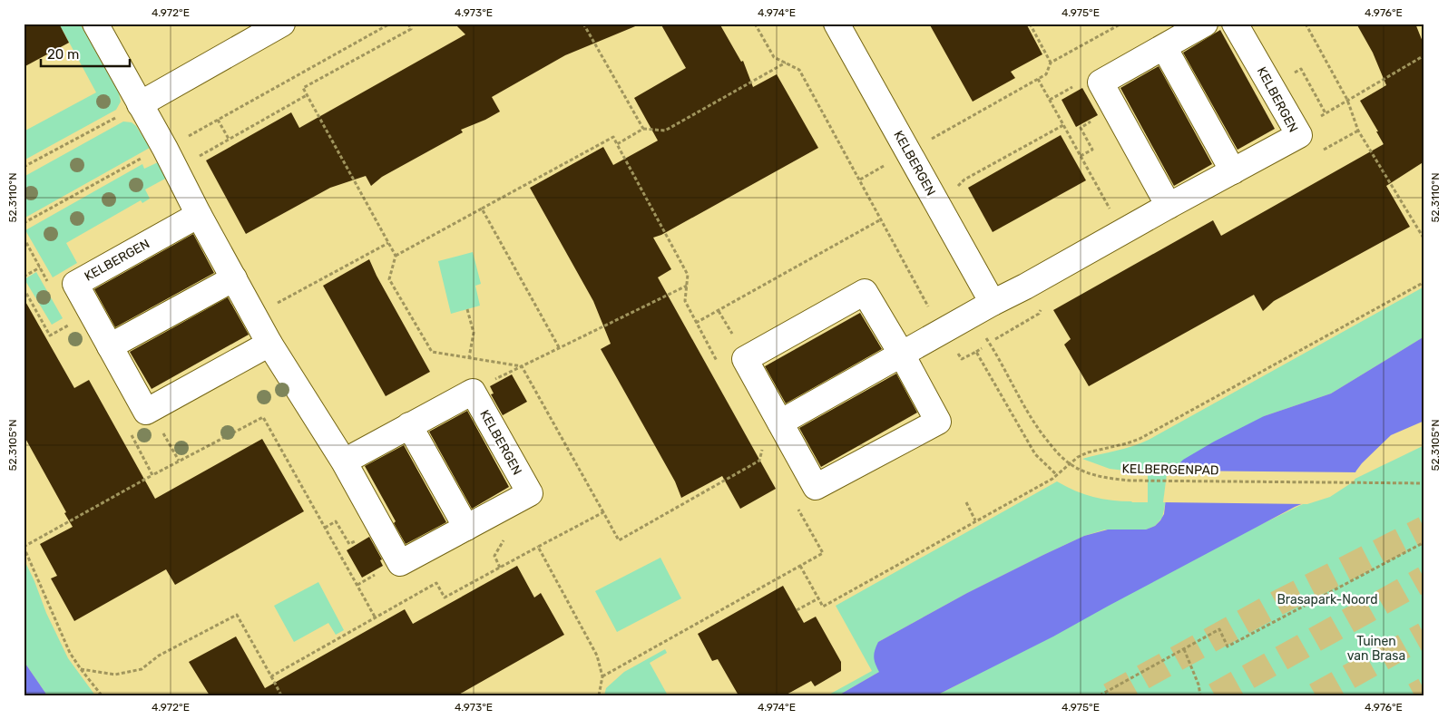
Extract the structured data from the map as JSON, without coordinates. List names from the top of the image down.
{
  "streets": {
    "street": ["KELBERGEN"],
    "path": ["KELBERGENPAD"]
  },
  "crossings": [
    ["KELBERGEN", "KELBERGENPAD"]
  ],
  "parks": ["Brasapark-Noord", "Tuinen van Brasa"],
  "scale_bar": "20 m",
  "coordinates": [
    "4.972°E",
    "4.973°E",
    "4.974°E",
    "4.975°E",
    "4.976°E",
    "52.3110°N",
    "52.3105°N"
  ]
}
